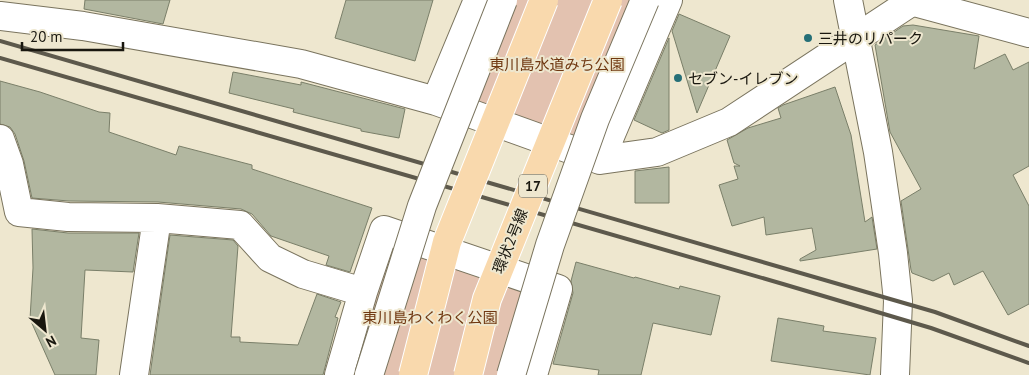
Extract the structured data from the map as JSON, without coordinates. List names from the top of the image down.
{
  "streets": {
    "main road": ["17", "環状2号線"]
  },
  "parks": ["東川島水道みち公園", "東川島わくわく公園"],
  "places": ["三井のリパーク", "セブン-イレブン"],
  "scale_bar": "20 m",
  "north": "bottom right"
}
